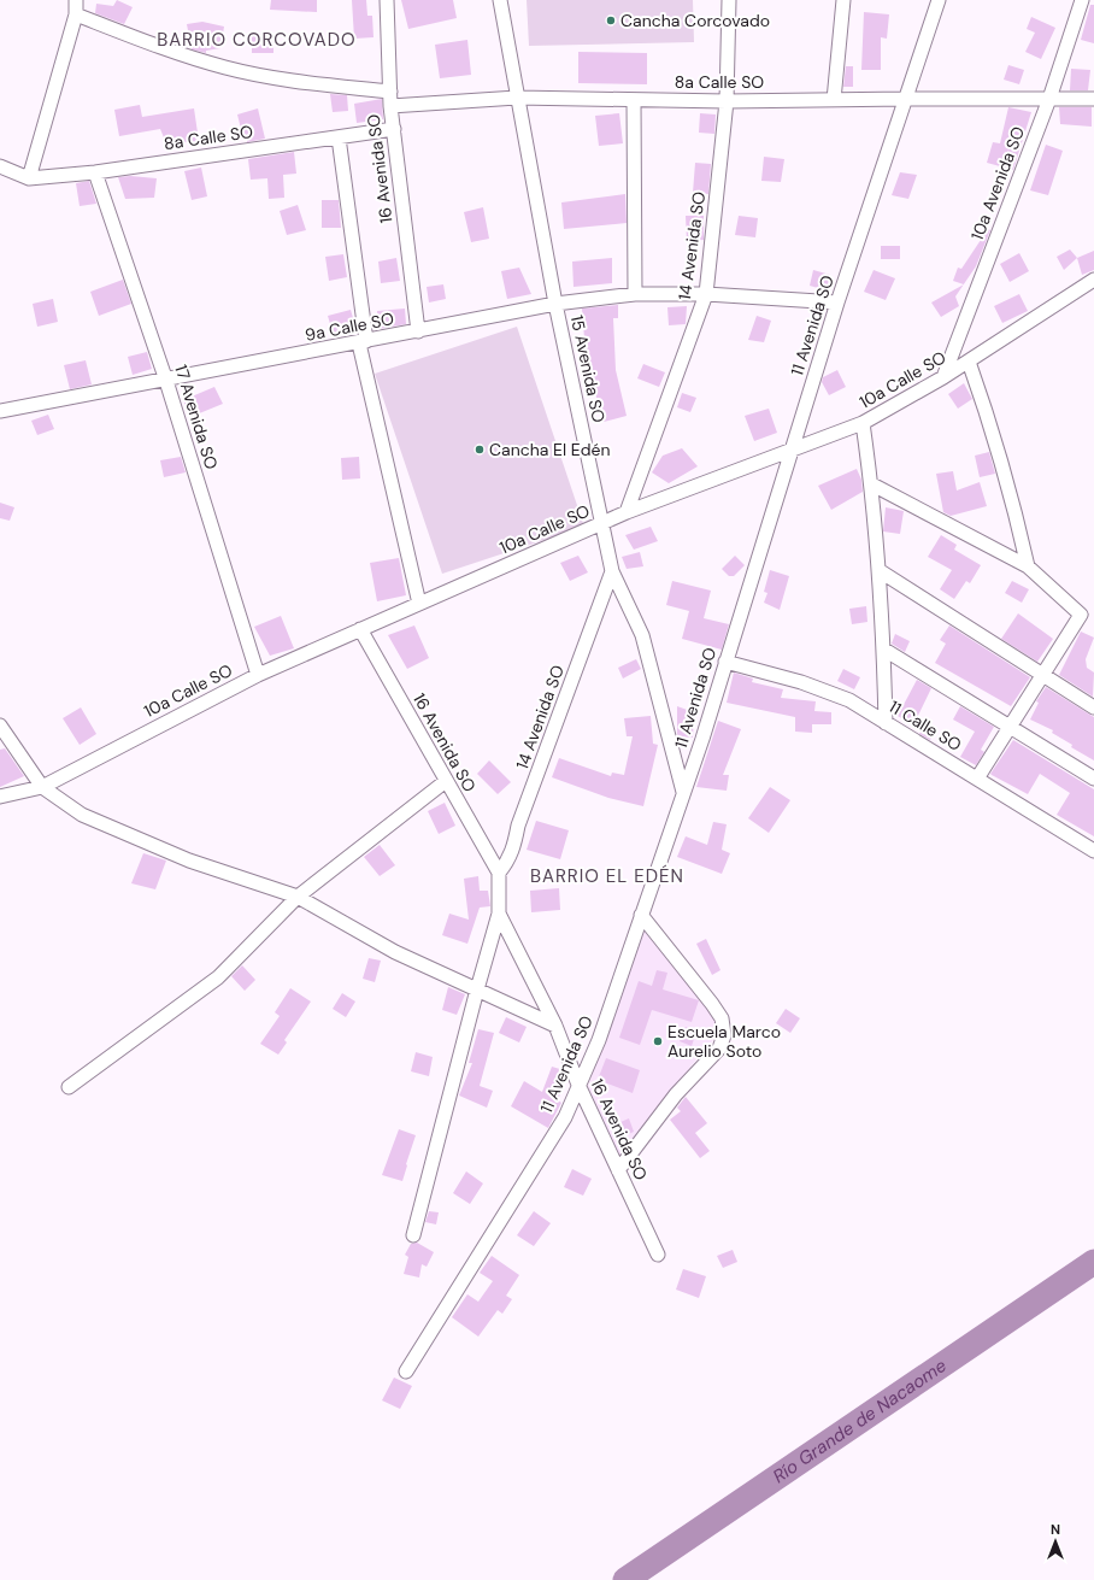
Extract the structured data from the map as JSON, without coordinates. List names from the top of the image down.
{
  "streets": {
    "street": [
      "8a Calle SO",
      "16 Avenida SO",
      "10a Avenida SO",
      "14 Avenida SO",
      "11 Avenida SO",
      "9a Calle SO",
      "15 Avenida SO",
      "10a Calle SO",
      "17 Avenida SO",
      "11 Calle SO"
    ]
  },
  "crossings": [
    ["8a Calle SO", "16 Avenida SO"],
    ["8a Calle SO", "10a Avenida SO"],
    ["8a Calle SO", "14 Avenida SO"],
    ["8a Calle SO", "11 Avenida SO"],
    ["8a Calle SO", "15 Avenida SO"],
    ["8a Calle SO", "17 Avenida SO"],
    ["16 Avenida SO", "14 Avenida SO"],
    ["16 Avenida SO", "11 Avenida SO"],
    ["16 Avenida SO", "9a Calle SO"],
    ["16 Avenida SO", "10a Calle SO"],
    ["10a Avenida SO", "10a Calle SO"],
    ["14 Avenida SO", "9a Calle SO"],
    ["14 Avenida SO", "15 Avenida SO"],
    ["14 Avenida SO", "10a Calle SO"],
    ["11 Avenida SO", "9a Calle SO"],
    ["11 Avenida SO", "15 Avenida SO"],
    ["11 Avenida SO", "10a Calle SO"],
    ["11 Avenida SO", "11 Calle SO"],
    ["9a Calle SO", "15 Avenida SO"],
    ["9a Calle SO", "17 Avenida SO"],
    ["15 Avenida SO", "10a Calle SO"],
    ["10a Calle SO", "17 Avenida SO"]
  ],
  "districts": ["BARRIO CORCOVADO", "BARRIO EL EDÉN"],
  "water": ["Río Grande de Nacaome"],
  "places": ["Cancha Corcovado", "Cancha El Edén", "Escuela Marco Aurelio Soto"],
  "north": "top"
}
